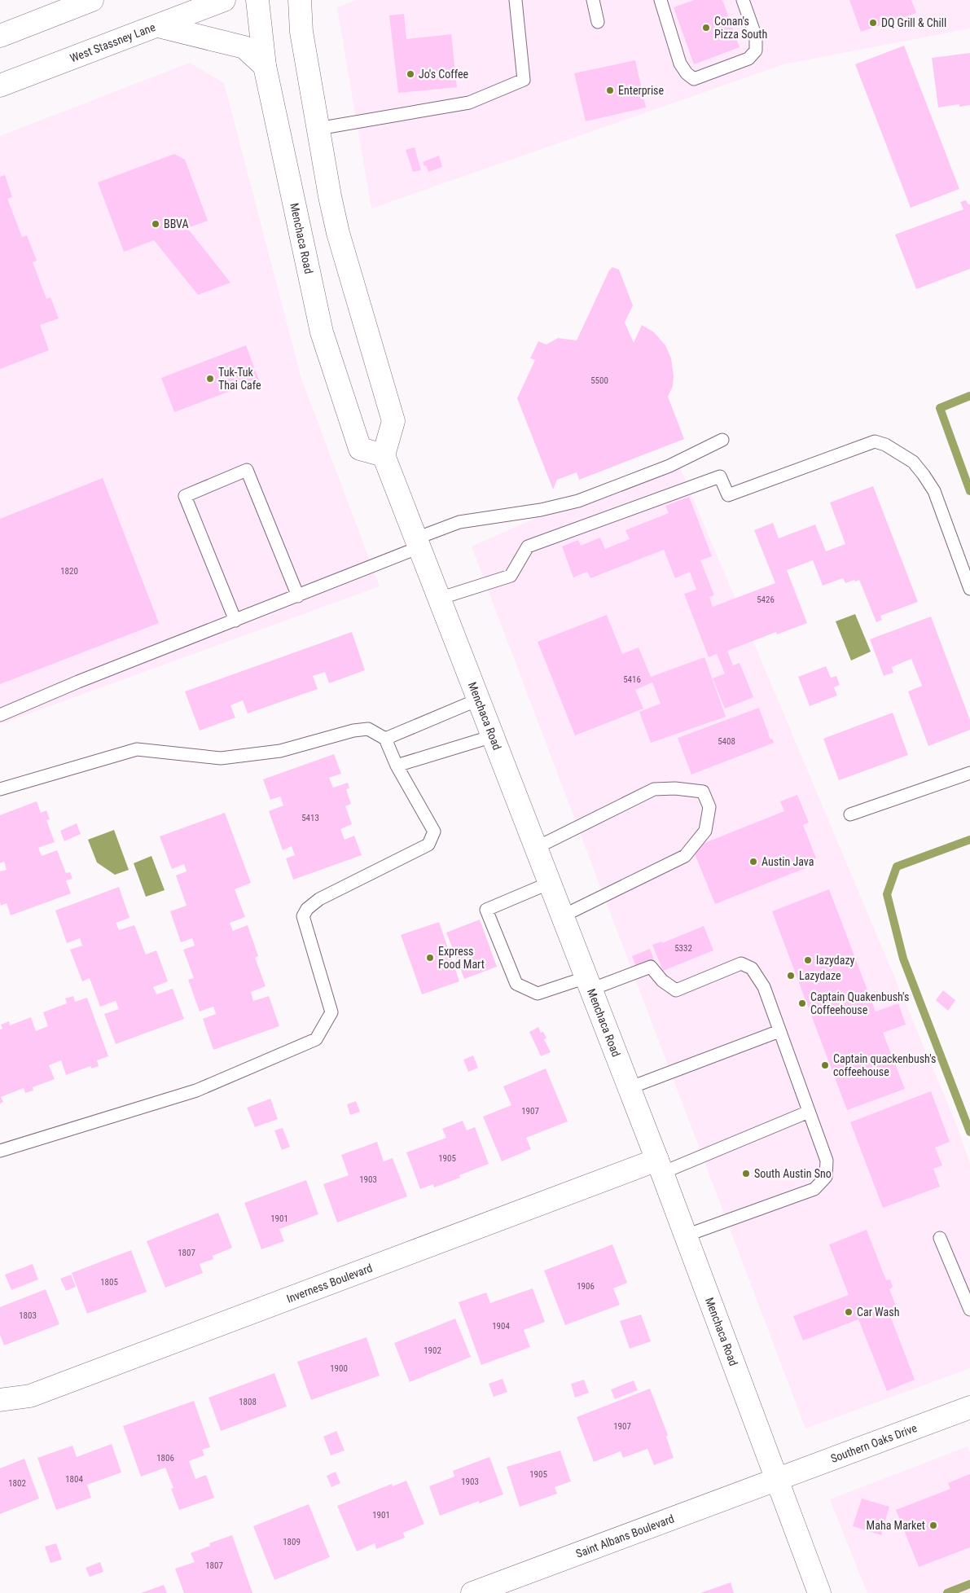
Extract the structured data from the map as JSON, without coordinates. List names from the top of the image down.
{
  "streets": {
    "main road": [
      "West Stassney Lane",
      "Menchaca Road",
      "Inverness Boulevard",
      "Southern Oaks Drive",
      "Saint Albans Boulevard"
    ]
  },
  "crossings": [
    ["Menchaca Road", "Inverness Boulevard"],
    ["Menchaca Road", "Southern Oaks Drive"],
    ["Menchaca Road", "Saint Albans Boulevard"],
    ["Southern Oaks Drive", "Saint Albans Boulevard"]
  ],
  "places": [
    "DQ Grill & Chill",
    "Conan's Pizza South",
    "Jo's Coffee",
    "Enterprise",
    "BBVA",
    "Tuk-Tuk Thai Cafe",
    "Austin Java",
    "Express Food Mart",
    "lazydazy",
    "Lazydaze",
    "Captain Quakenbush's Coffeehouse",
    "Captain quackenbush's coffeehouse",
    "South Austin Sno",
    "Car Wash",
    "Maha Market"
  ],
  "house_numbers": [
    "5500",
    "1820",
    "5426",
    "5416",
    "5408",
    "5413",
    "5332",
    "1907",
    "1905",
    "1903",
    "1901",
    "1807",
    "1805",
    "1906",
    "1803",
    "1904",
    "1902",
    "1900",
    "1808",
    "1907",
    "1806",
    "1905",
    "1804",
    "1903",
    "1802",
    "1901",
    "1809",
    "1807"
  ]
}
